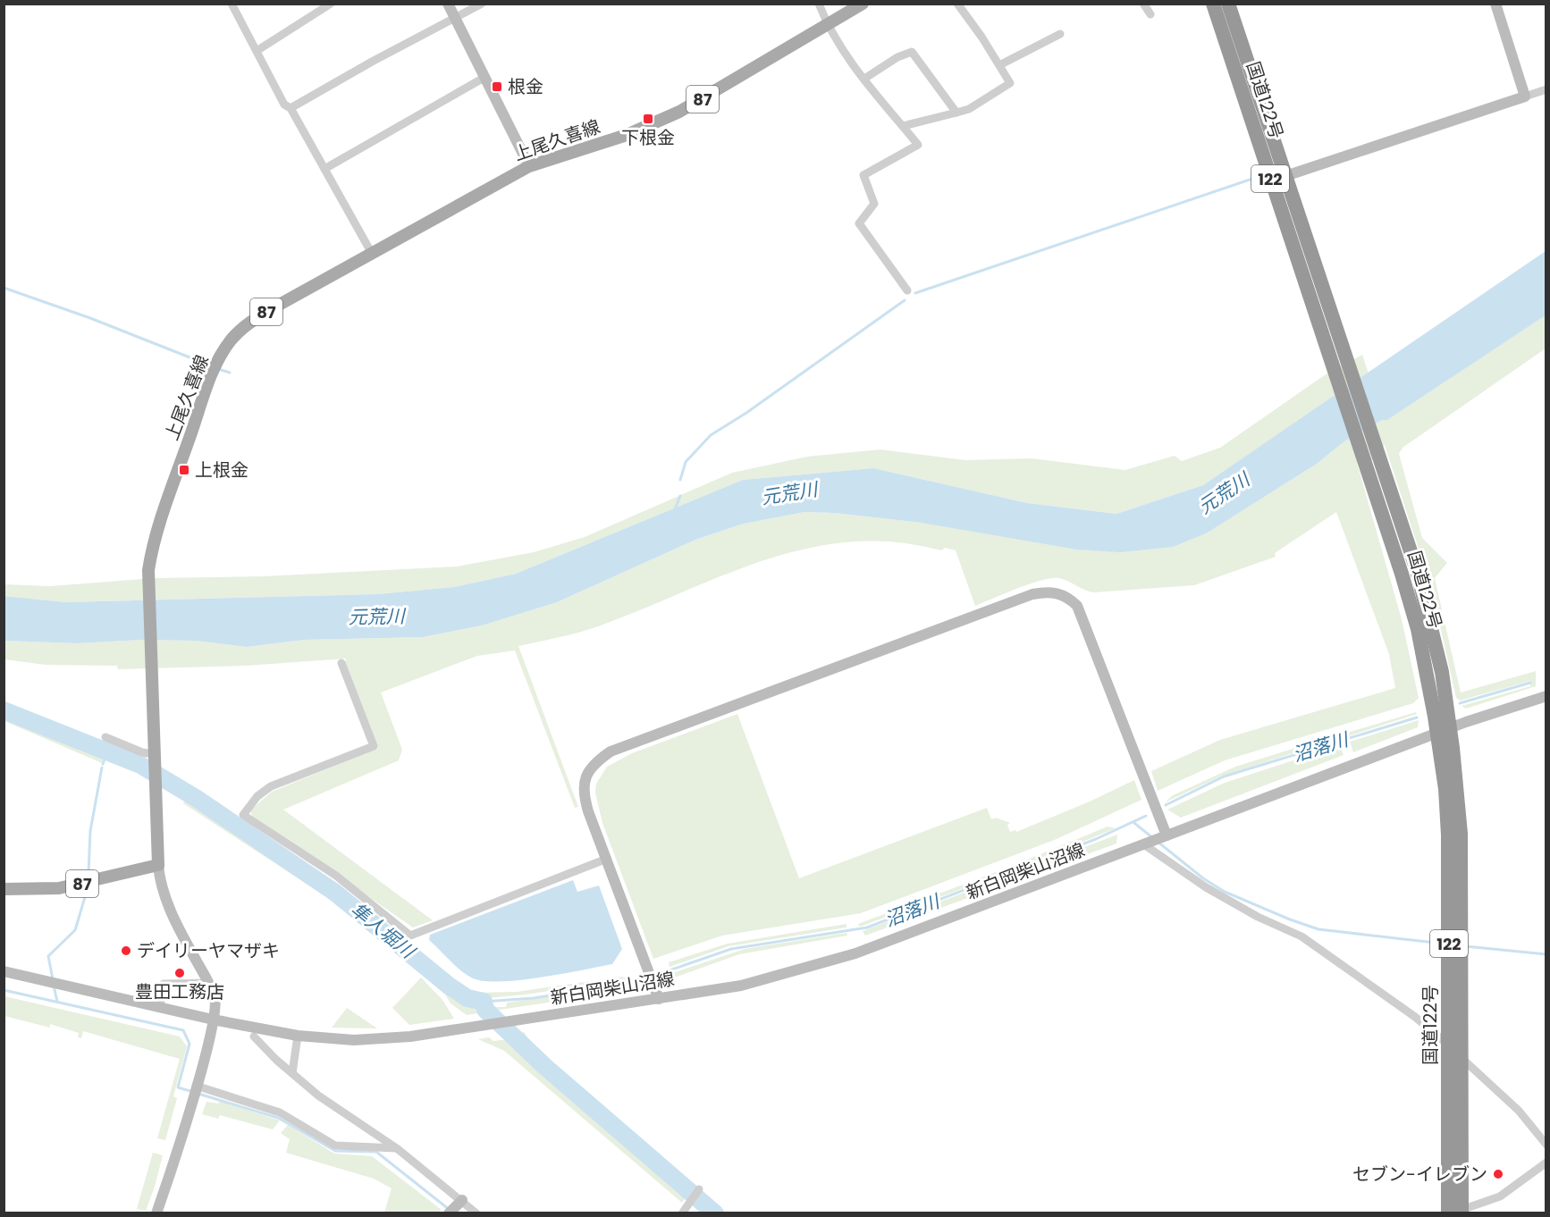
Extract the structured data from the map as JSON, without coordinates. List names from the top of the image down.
{
  "streets": {
    "highway": ["国道122号", "122"],
    "main road": ["87", "上尾久喜線"],
    "street": ["新白岡柴山沼線"]
  },
  "crossings": [
    ["87", "上尾久喜線"],
    ["国道122号", "新白岡柴山沼線"]
  ],
  "water": ["元荒川", "沼落川", "隼人堀川"],
  "places": {
    "transit": ["根金", "下根金", "上根金"],
    "other": ["デイリーヤマザキ", "豊田工務店", "セブン-イレブン"]
  }
}
